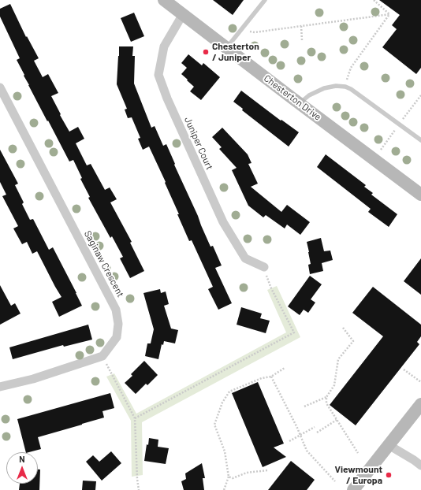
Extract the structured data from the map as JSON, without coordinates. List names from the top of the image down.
{
  "streets": {
    "street": ["Chesterton Drive", "Juniper Court", "Saginaw Crescent"]
  },
  "crossings": [
    ["Chesterton Drive", "Juniper Court"]
  ],
  "places": ["Chesterton / Juniper", "Viewmount / Europa"],
  "north": "top"
}
